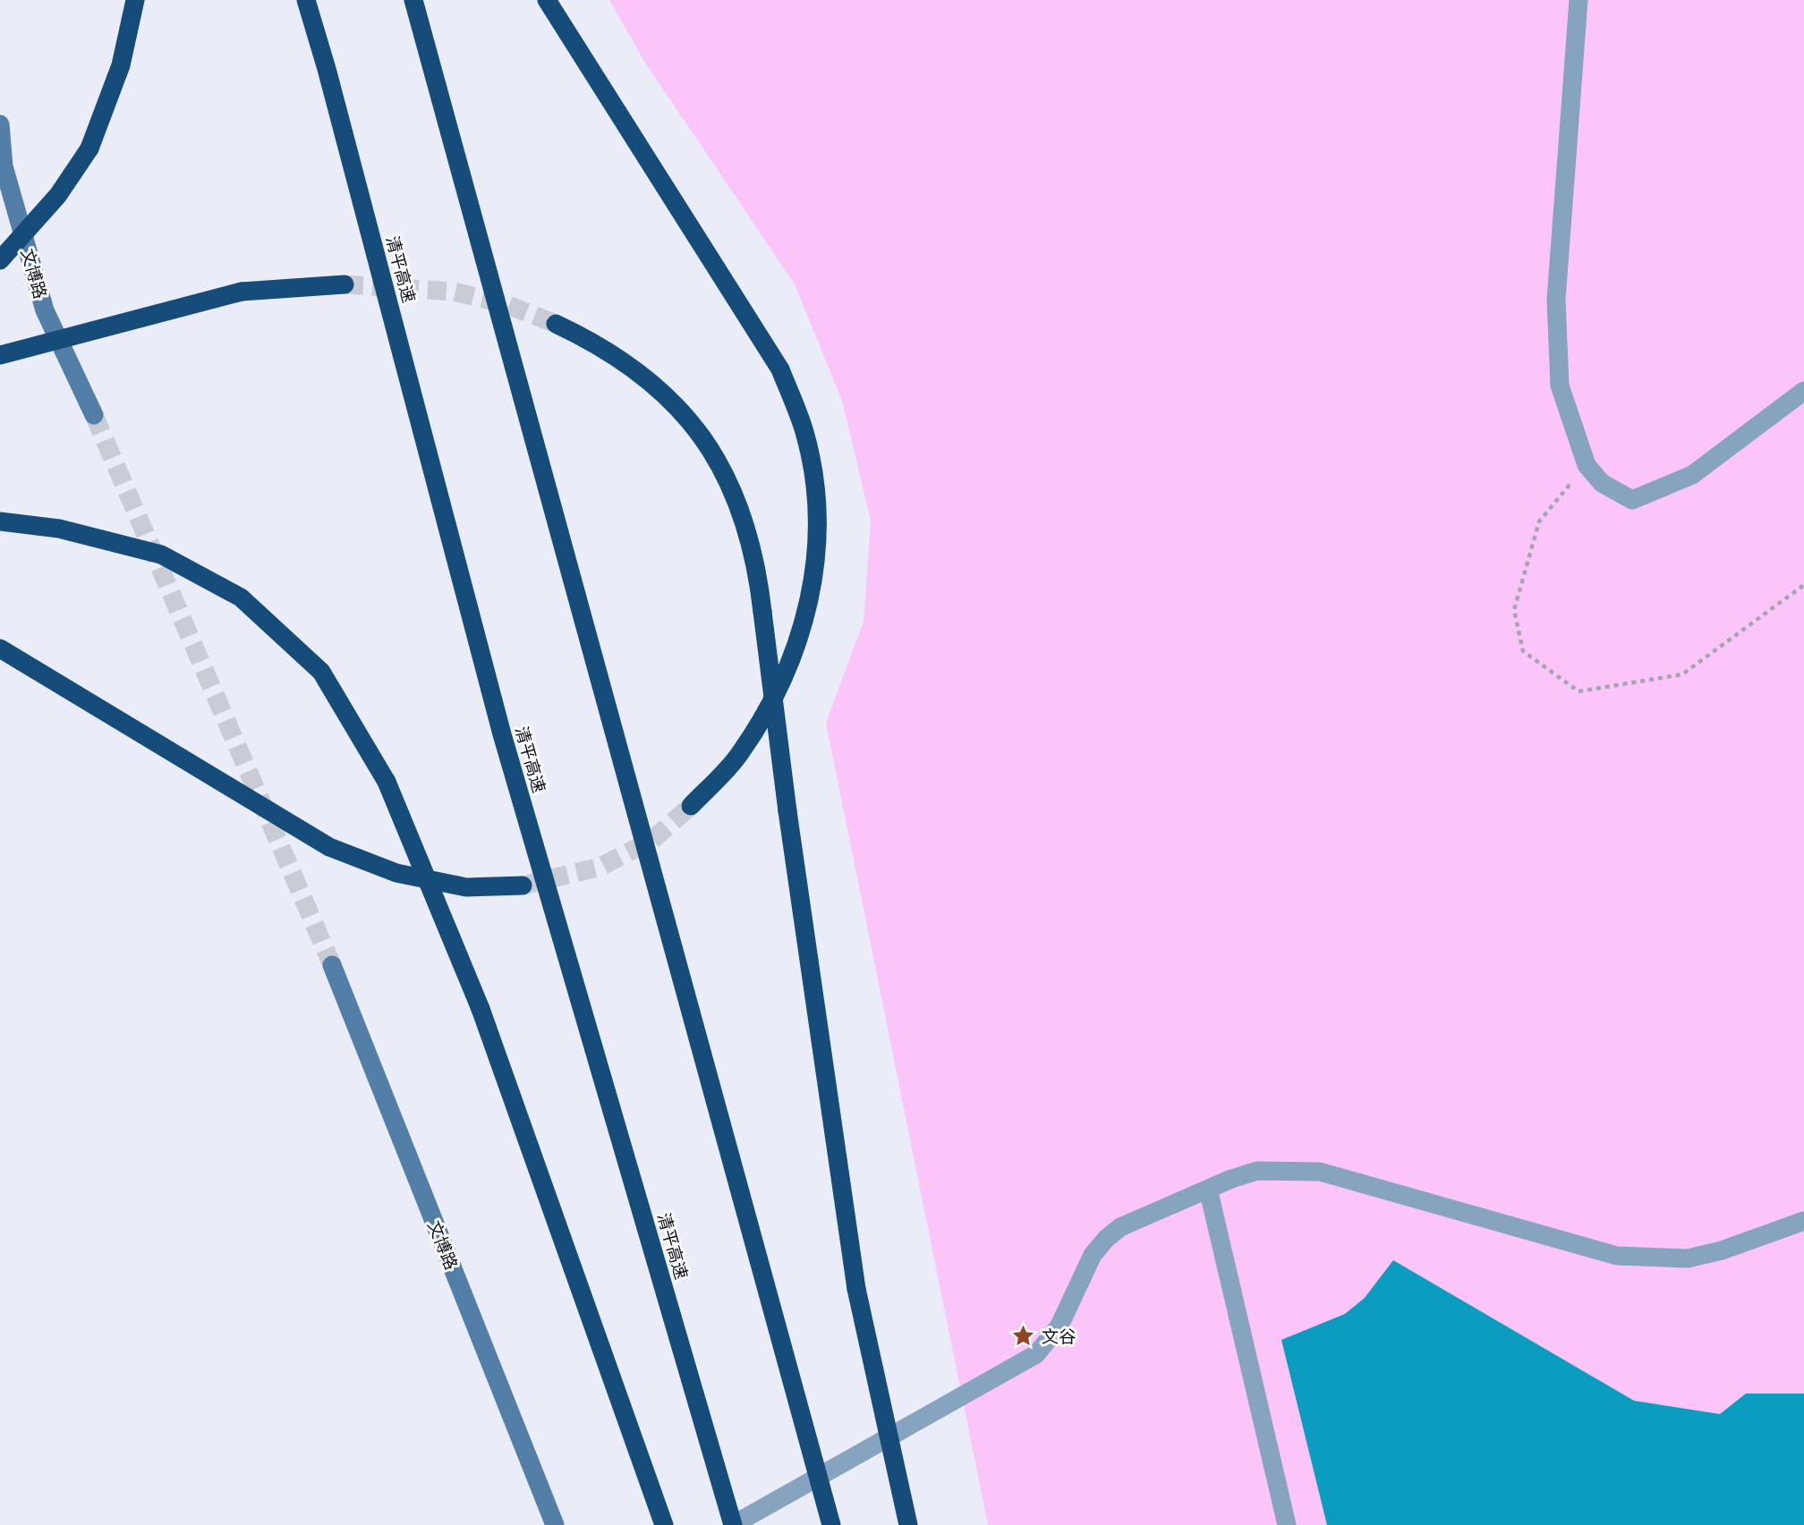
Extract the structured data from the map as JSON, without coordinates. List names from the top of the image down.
{
  "streets": {
    "highway": ["清平高速"],
    "street": ["文博路"]
  },
  "places": {
    "place": ["文谷"]
  }
}
